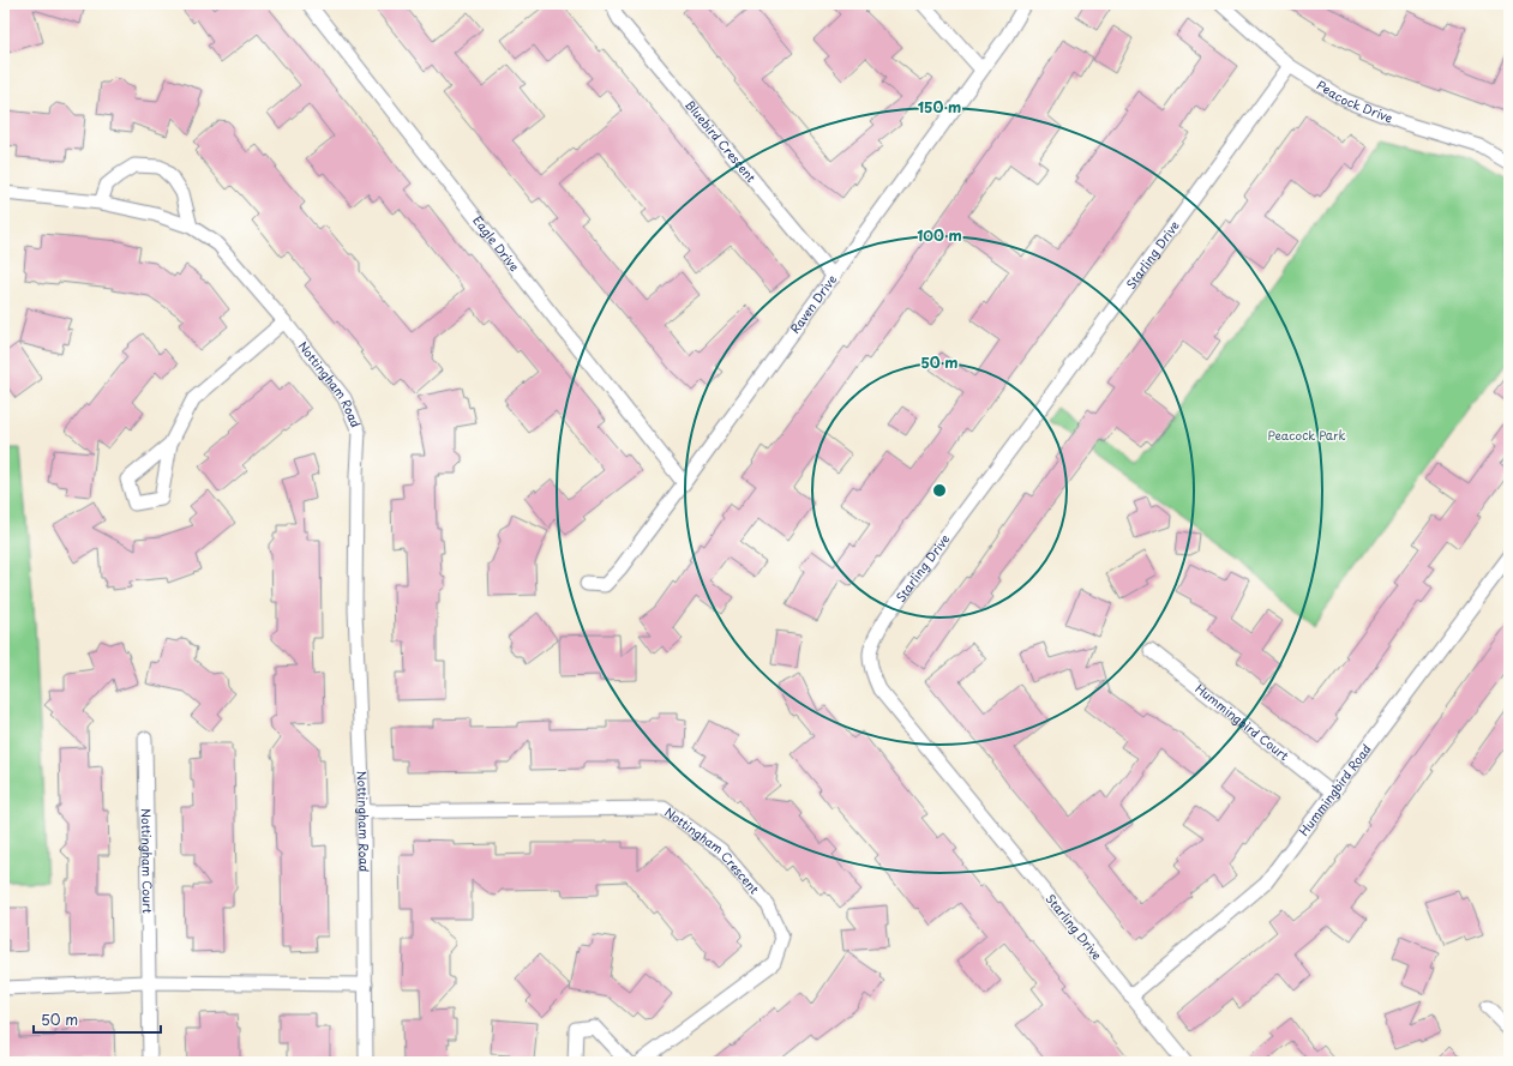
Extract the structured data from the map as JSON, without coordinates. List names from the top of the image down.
{
  "streets": {
    "street": [
      "Peacock Drive",
      "Bluebird Crescent",
      "Eagle Drive",
      "Starling Drive",
      "Raven Drive",
      "Nottingham Road",
      "Hummingbird Court",
      "Hummingbird Road",
      "Nottingham Crescent",
      "Nottingham Court"
    ]
  },
  "crossings": [
    ["Peacock Drive", "Starling Drive"],
    ["Bluebird Crescent", "Raven Drive"],
    ["Eagle Drive", "Raven Drive"],
    ["Starling Drive", "Hummingbird Road"],
    ["Nottingham Road", "Nottingham Crescent"],
    ["Hummingbird Court", "Hummingbird Road"]
  ],
  "parks": ["Peacock Park"],
  "scale_bar": "50 m",
  "rings": ["150 m", "100 m", "50 m"]
}
